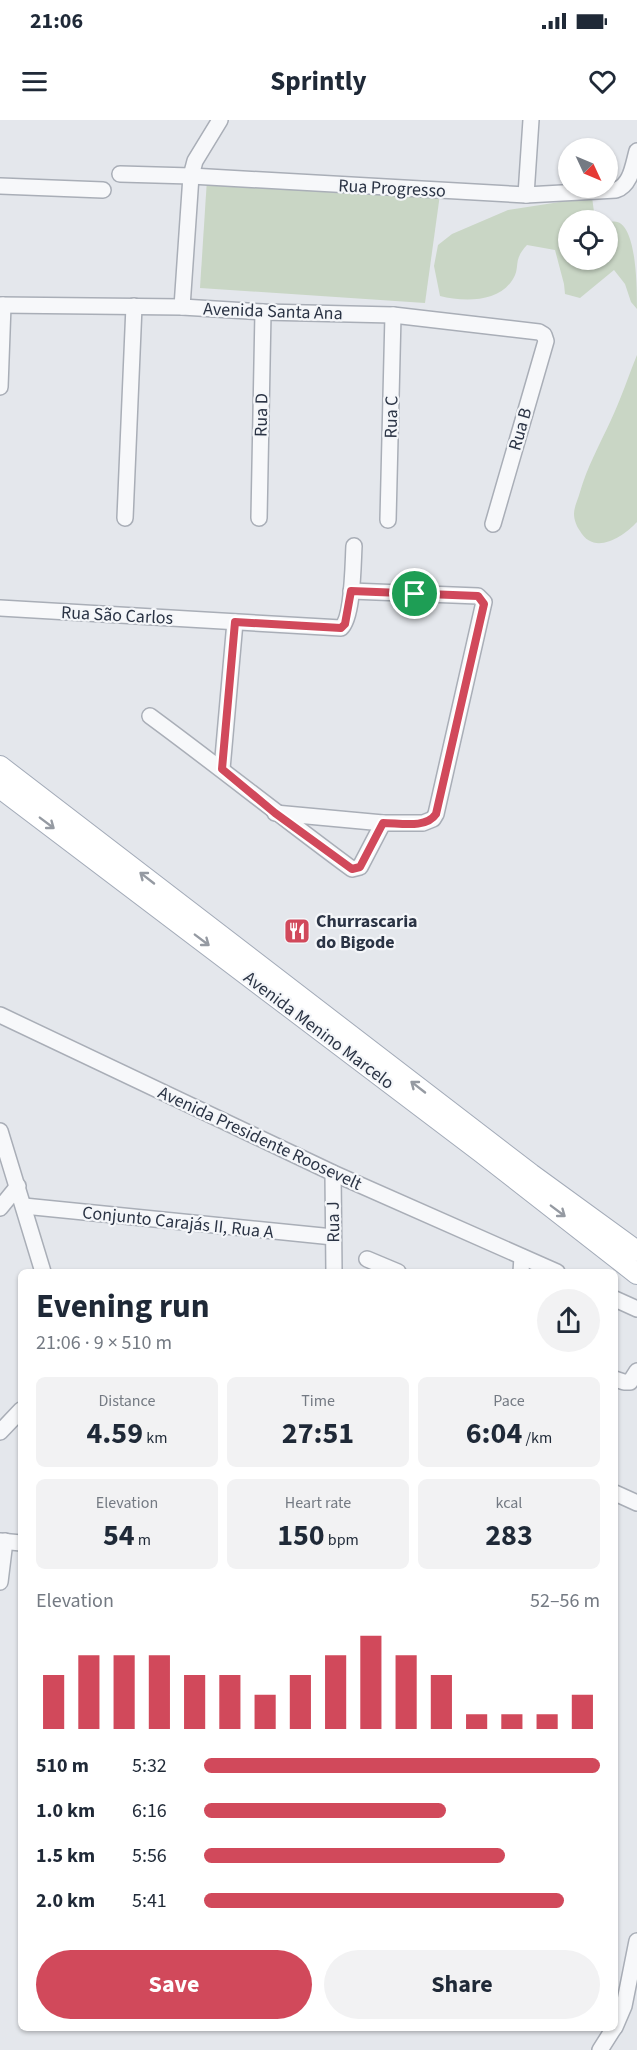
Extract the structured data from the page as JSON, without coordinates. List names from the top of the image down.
{
  "streets": {
    "main road": ["Avenida Menino Marcelo"],
    "street": [
      "Rua Progresso",
      "Avenida Santa Ana",
      "Rua D",
      "Rua C",
      "Rua B",
      "Rua São Carlos",
      "Avenida Presidente Roosevelt",
      "Conjunto Carajás II, Rua A",
      "Rua J"
    ]
  },
  "crossings": [
    ["Avenida Santa Ana", "Rua D"],
    ["Avenida Santa Ana", "Rua C"],
    ["Avenida Santa Ana", "Rua B"],
    ["Avenida Presidente Roosevelt", "Rua J"],
    ["Conjunto Carajás II, Rua A", "Rua J"]
  ],
  "places": {
    "restaurant": ["Churrascaria do Bigode"]
  },
  "north": "bottom right",
  "page": {
    "status": "21:06",
    "header": "Sprintly",
    "heading": ["Evening run", "21:06 · 9 × 510 m"],
    "stats": [
      ["Distance", "4.59 km"],
      ["Time", "27:51"],
      ["Pace", "6:04 /km"],
      ["Elevation", "54 m"],
      ["Heart rate", "150 bpm"],
      ["kcal", "283"]
    ],
    "chart": ["Elevation", "52–56 m"],
    "list": [
      {
        "name": "510 m",
        "note": "5:32"
      },
      {
        "name": "1.0 km",
        "note": "6:16"
      },
      {
        "name": "1.5 km",
        "note": "5:56"
      },
      {
        "name": "2.0 km",
        "note": "5:41"
      }
    ],
    "buttons": ["Save", "Share"]
  }
}
